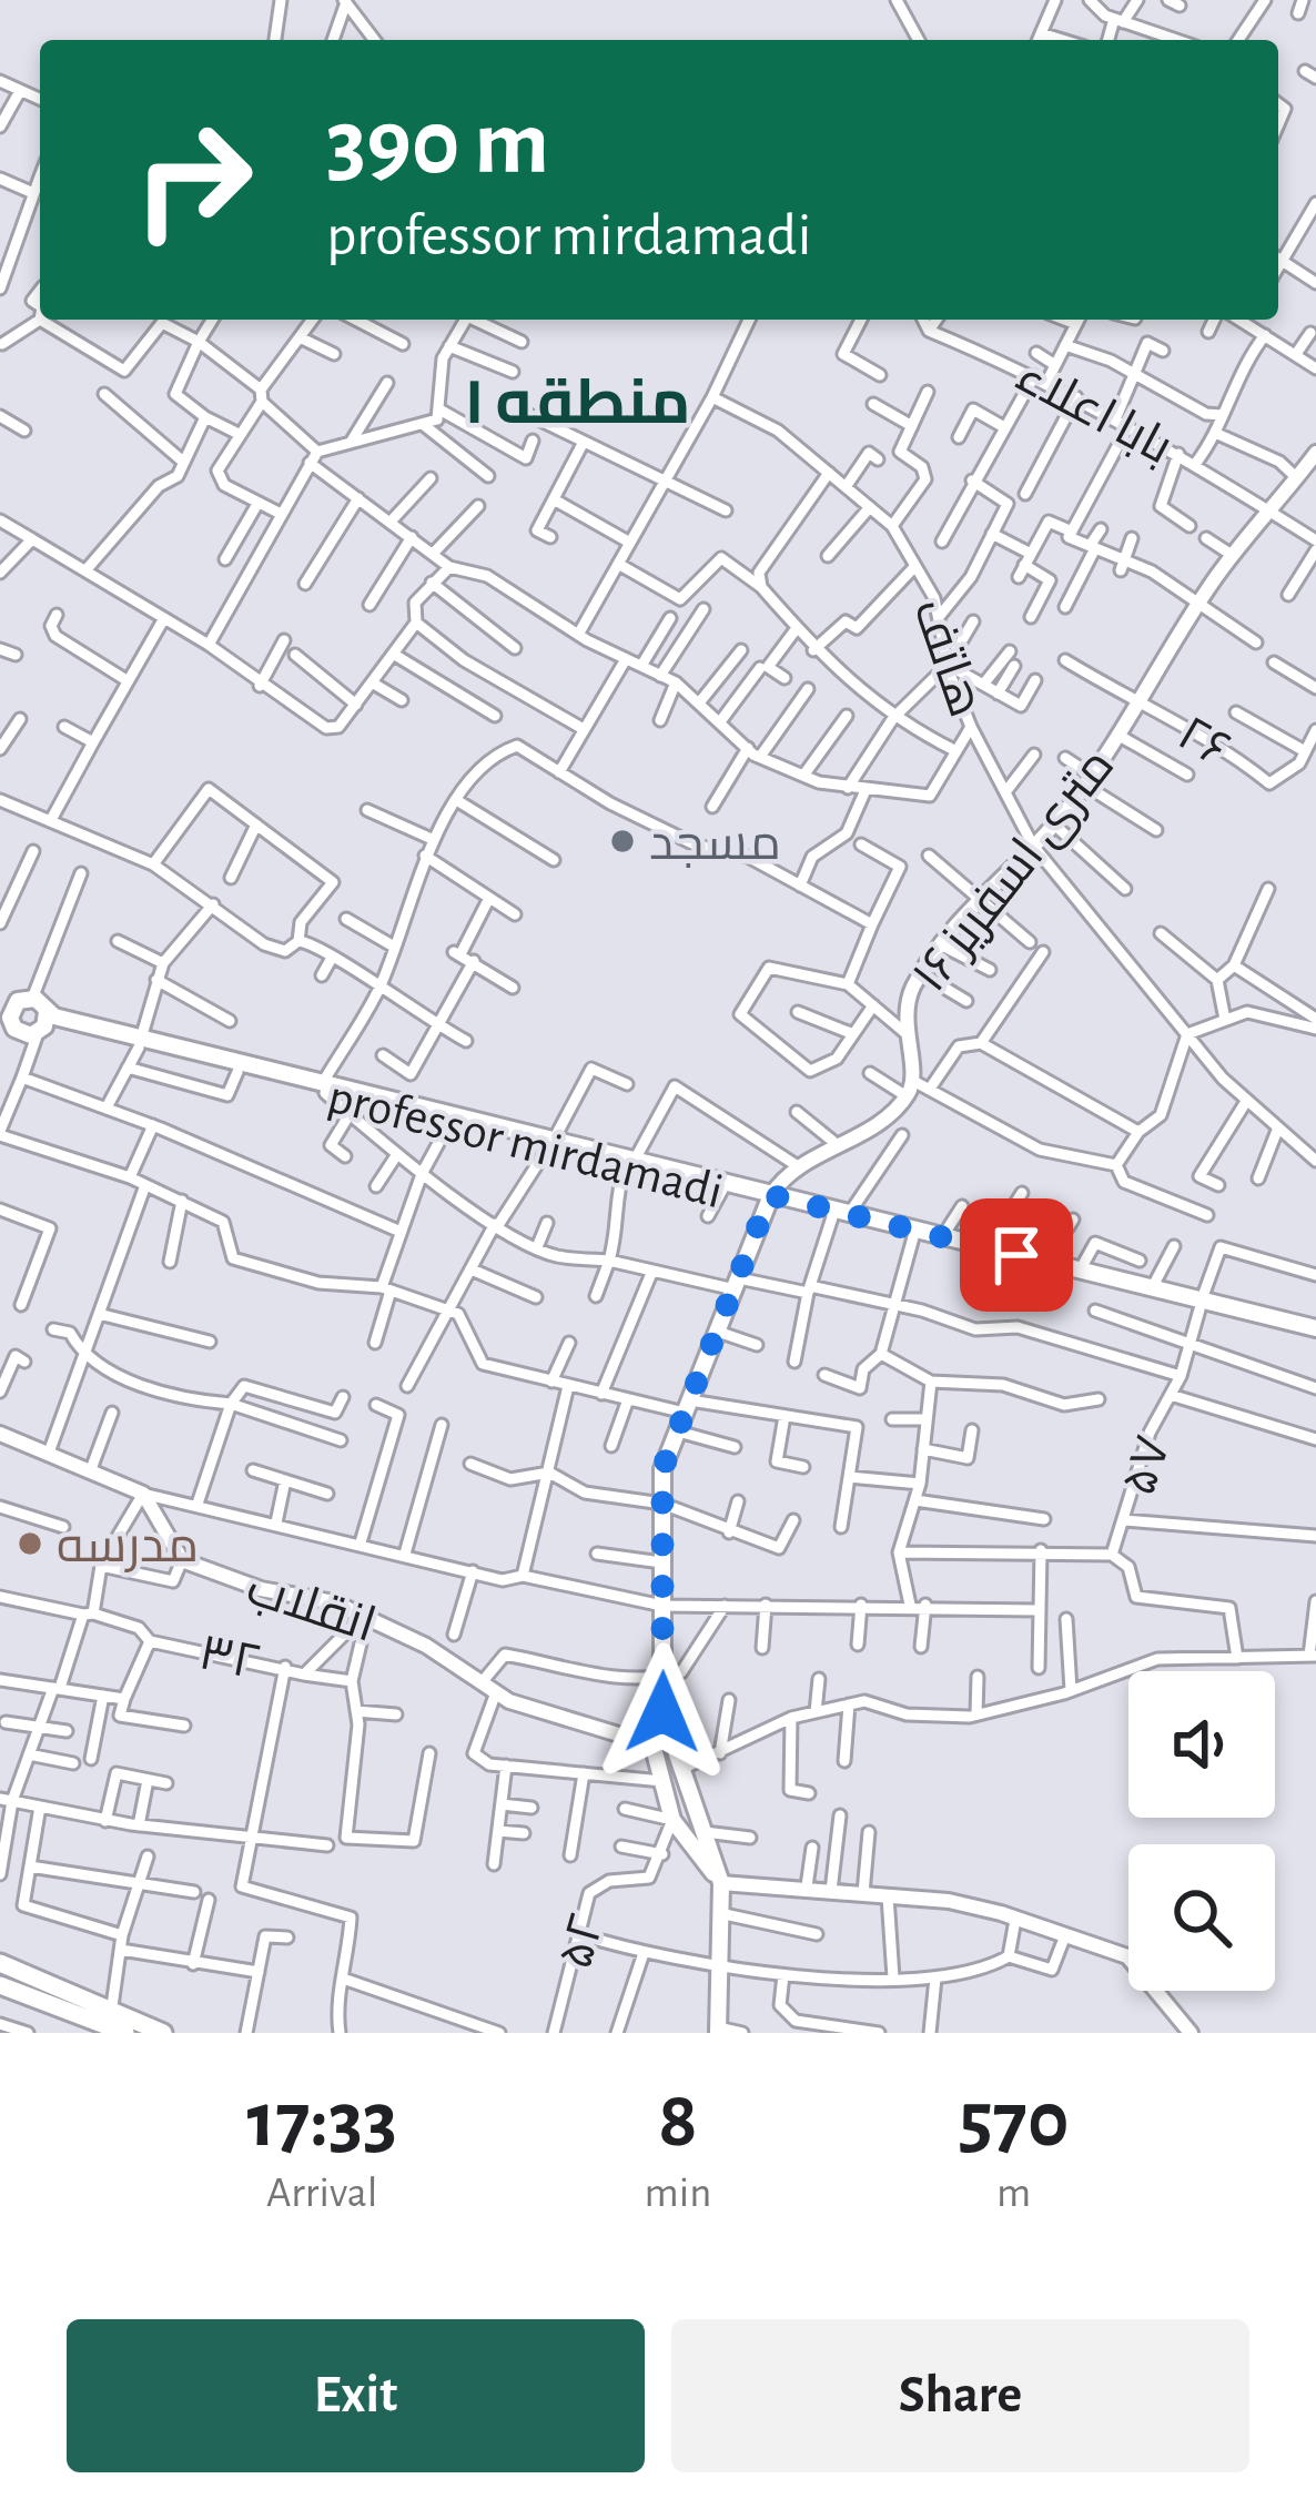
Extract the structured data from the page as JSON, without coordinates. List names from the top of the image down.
{
  "streets": {
    "main road": ["professor mirdamadi"],
    "street": [
      "بابا اعلاء",
      "هاتف",
      "۲۶",
      "۱۶ متری اسفریز",
      "۵۷",
      "انقلاب",
      "۳۲",
      "۵۲"
    ]
  },
  "crossings": [
    ["بابا اعلاء", "۱۶ متری اسفریز"],
    ["هاتف", "۱۶ متری اسفریز"],
    ["۲۶", "۱۶ متری اسفریز"],
    ["professor mirdamadi", "۵۷"],
    ["انقلاب", "۳۲"]
  ],
  "districts": ["منطقه ۱"],
  "places": ["مسجد", "مدرسه"],
  "page": {
    "turn": ["390 m", "professor mirdamadi"],
    "eta": [
      "17:33",
      "Arrival",
      "8",
      "min",
      "570",
      "m"
    ],
    "buttons": ["Exit", "Share"]
  }
}
